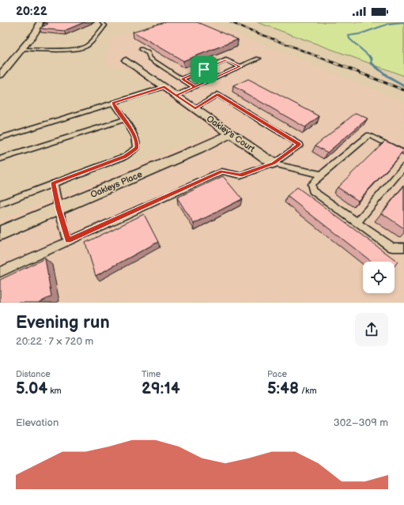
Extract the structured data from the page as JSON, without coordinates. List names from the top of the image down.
{
  "streets": {
    "street": ["Oakley's Court", "Oakleys Place"]
  },
  "crossings": [
    ["Oakley's Court", "Oakleys Place"]
  ],
  "page": {
    "status": "20:22",
    "heading": ["Evening run", "20:22 · 7 × 720 m"],
    "stats": [
      ["Distance", "5.04 km"],
      ["Time", "29:14"],
      ["Pace", "5:48 /km"]
    ],
    "chart": ["Elevation", "302–309 m"]
  }
}
